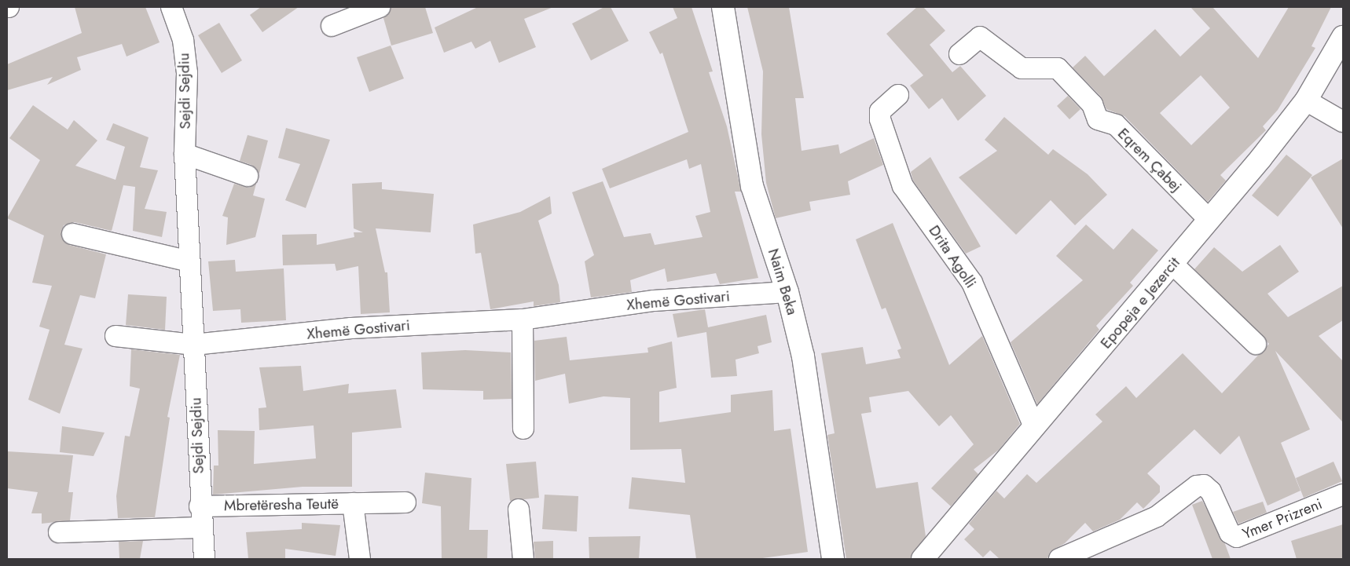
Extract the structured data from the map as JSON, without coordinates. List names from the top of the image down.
{
  "streets": {
    "main road": ["Naim Beka", "Epopeja e Jezercit"],
    "street": [
      "Sejdi Sejdiu",
      "Eqrem Çabej",
      "Drita Agolli",
      "Xhemë Gostivari",
      "Mbretëresha Teutë",
      "Ymer Prizreni"
    ]
  },
  "crossings": [
    ["Sejdi Sejdiu", "Xhemë Gostivari"],
    ["Sejdi Sejdiu", "Mbretëresha Teutë"],
    ["Eqrem Çabej", "Epopeja e Jezercit"],
    ["Drita Agolli", "Epopeja e Jezercit"],
    ["Naim Beka", "Xhemë Gostivari"]
  ]
}
